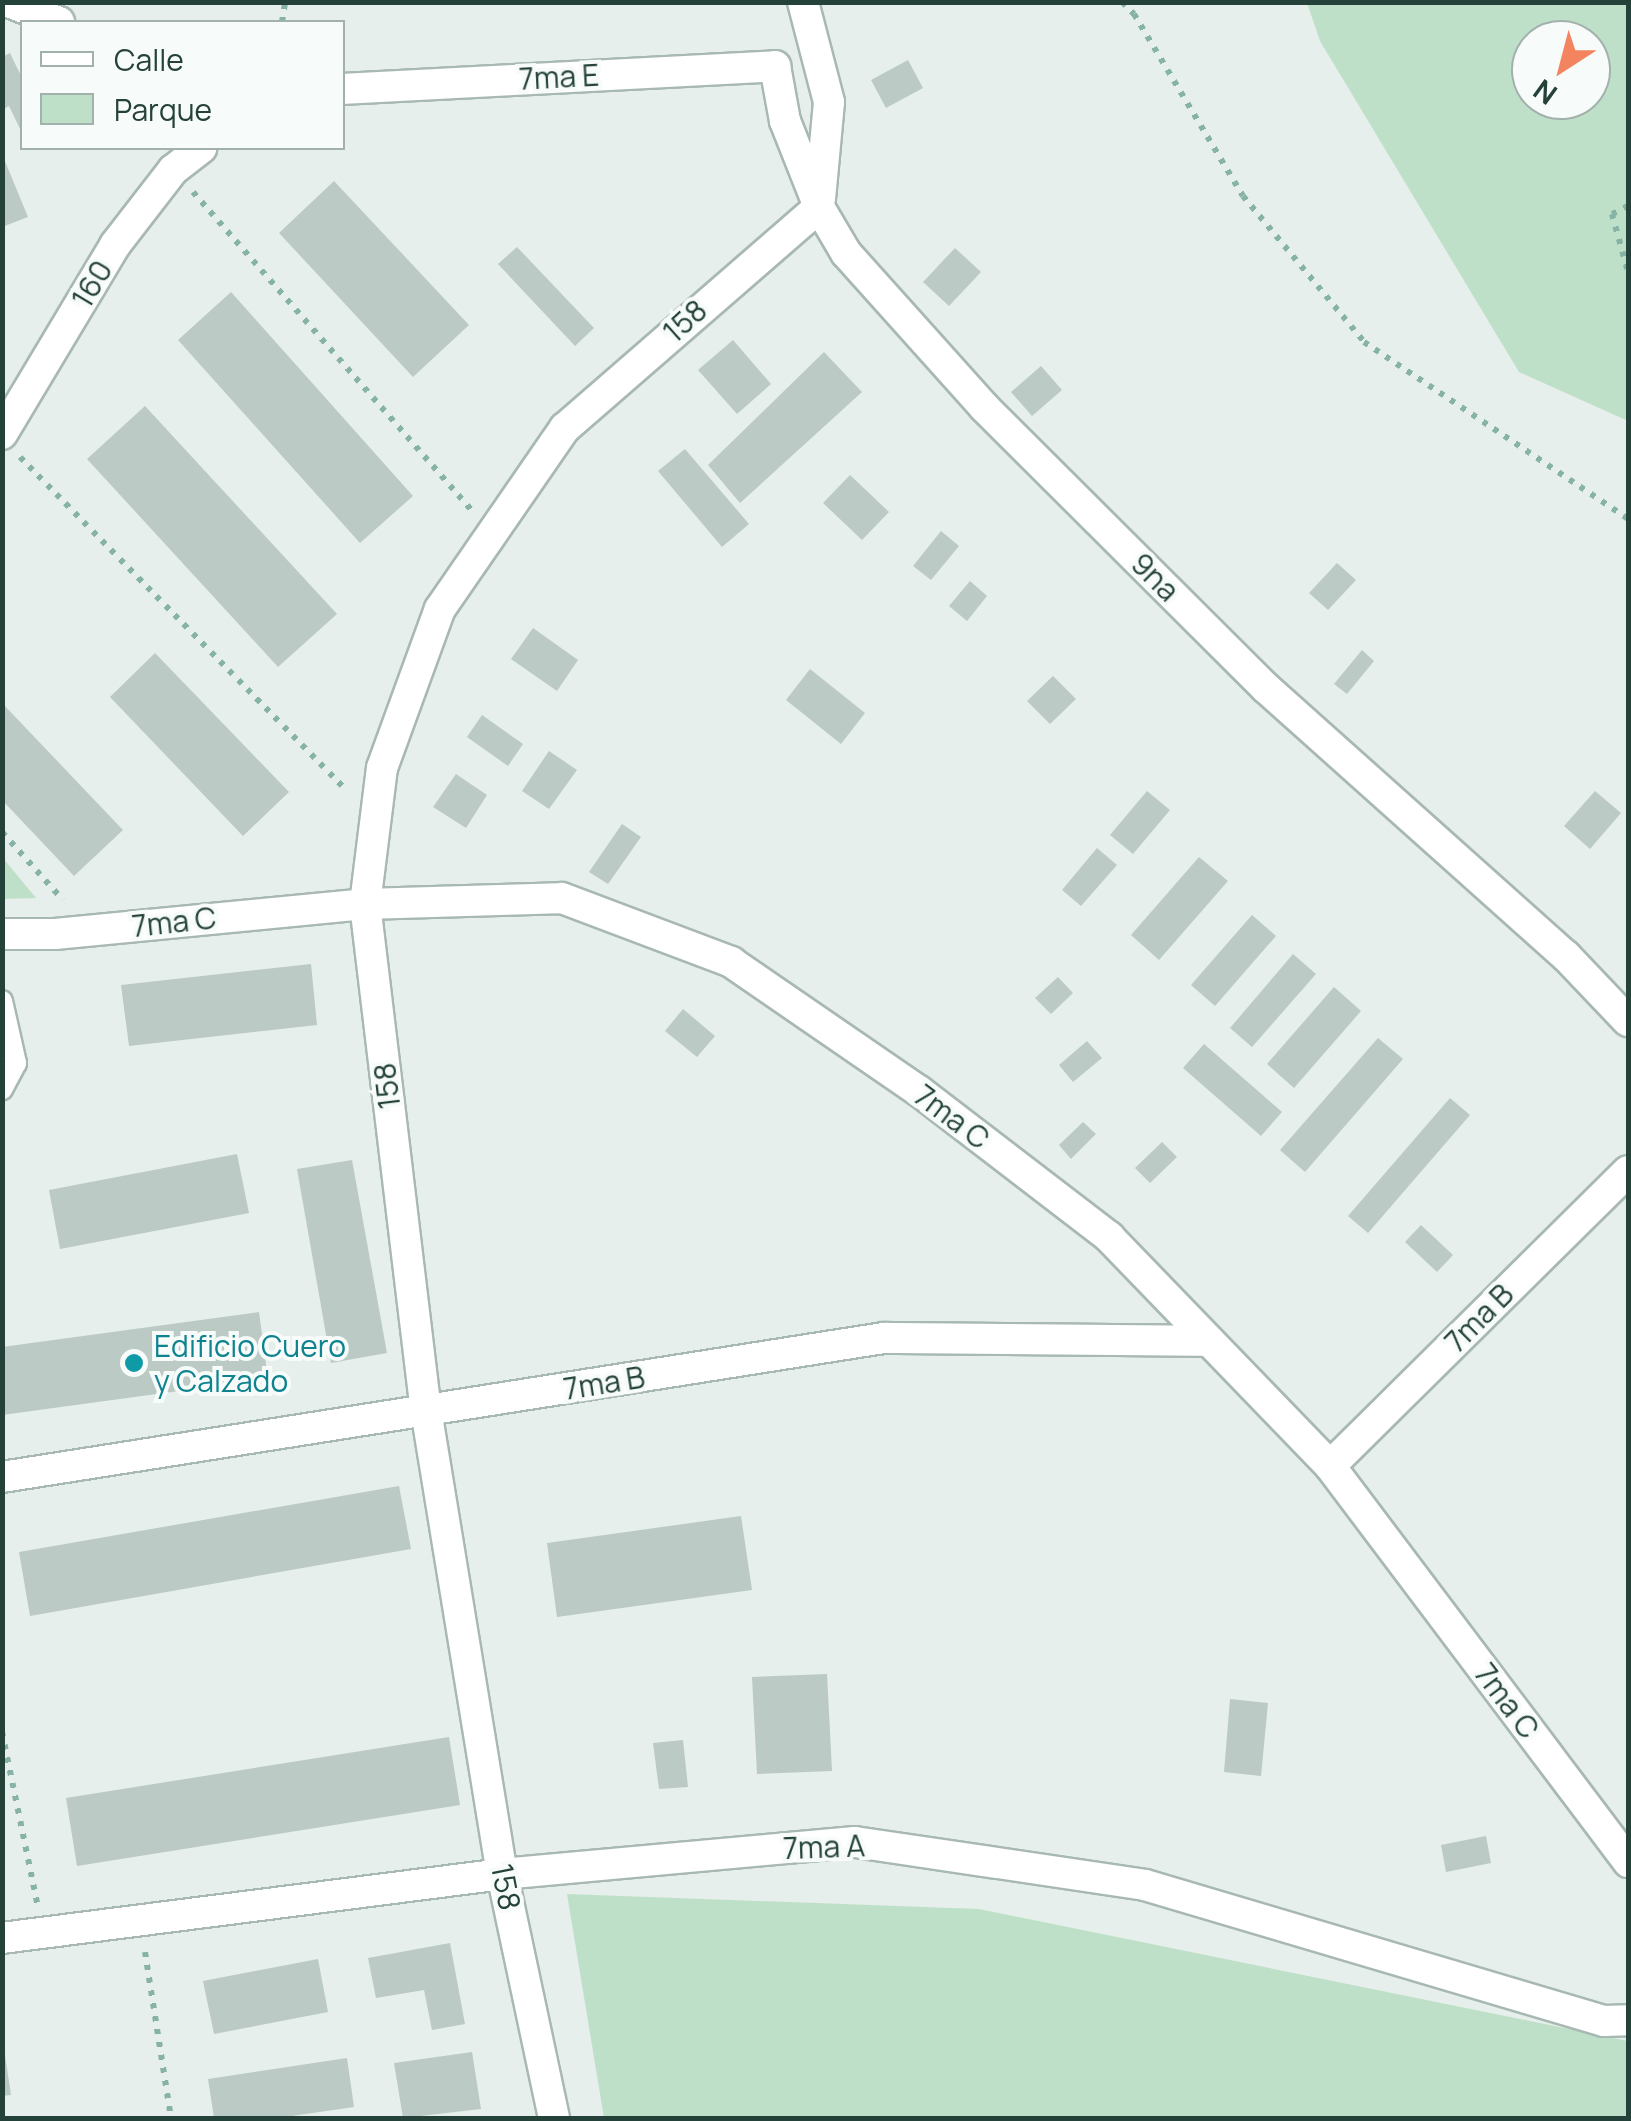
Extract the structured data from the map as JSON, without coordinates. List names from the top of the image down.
{
  "streets": {
    "street": [
      "7ma E",
      "160",
      "158",
      "9na",
      "7ma C",
      "7ma B",
      "7ma A"
    ]
  },
  "crossings": [
    ["7ma E", "9na"],
    ["158", "9na"],
    ["158", "7ma C"],
    ["158", "7ma B"],
    ["158", "7ma A"],
    ["7ma C", "7ma B"]
  ],
  "places": ["Edificio Cuero y Calzado"],
  "legend": ["Calle", "Parque"],
  "north": "bottom left"
}
